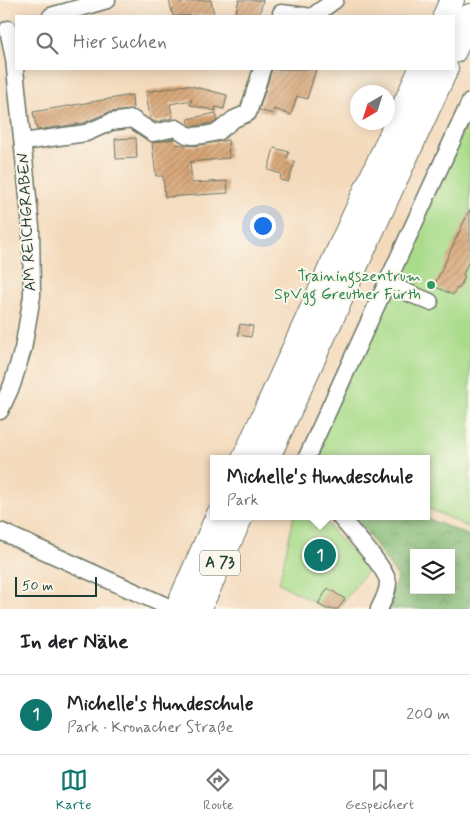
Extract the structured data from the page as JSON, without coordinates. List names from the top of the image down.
{
  "streets": {
    "highway": ["A 73"],
    "street": ["AM REICHGRABEN"]
  },
  "places": ["Trainingszentrum SpVgg Greuther Fürth"],
  "scale_bar": "50 m",
  "north": "bottom left",
  "page": {
    "search": "Hier suchen",
    "popup": ["Michelle's Hundeschule", "Park"],
    "pins": "1",
    "scale": "50 m",
    "heading": "In der Nähe",
    "list": [
      {
        "mark": "1",
        "name": "Michelle's Hundeschule",
        "note": "Park · Kronacher Straße",
        "value": "200 m"
      }
    ],
    "nav": ["Karte", "Route", "Gespeichert"]
  }
}
